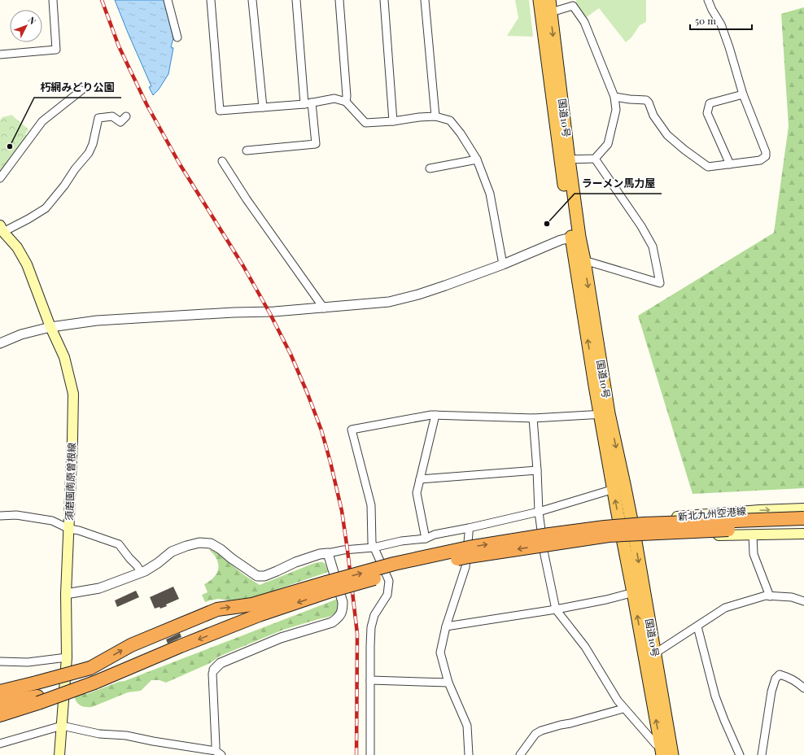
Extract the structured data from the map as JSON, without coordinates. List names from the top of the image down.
{
  "streets": {
    "highway": ["国道10号"],
    "main road": ["須磨園南原曽根線", "新北九州空港線"]
  },
  "crossings": [
    ["国道10号", "新北九州空港線"]
  ],
  "places": ["朽網みどり公園", "ラーメン馬力屋"],
  "scale_bar": "50 m",
  "north": "top right"
}
